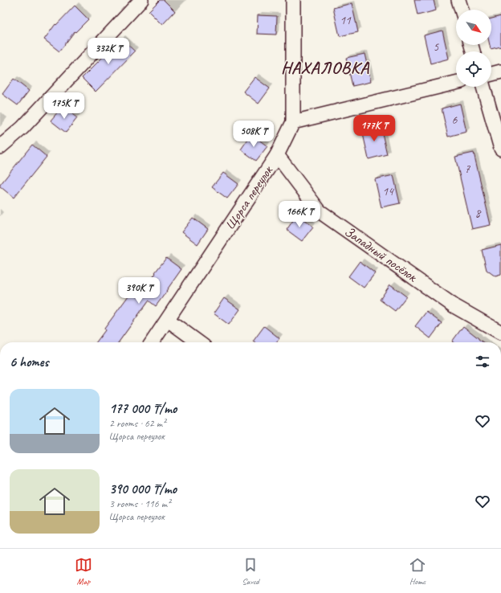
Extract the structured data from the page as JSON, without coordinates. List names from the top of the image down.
{
  "streets": {
    "street": ["Щорса переулок", "Западный посёлок"]
  },
  "crossings": [
    ["Щорса переулок", "Западный посёлок"]
  ],
  "districts": ["НАХАЛОВКА"],
  "house_numbers": [
    "11",
    "5",
    "6",
    "7",
    "14",
    "8"
  ],
  "north": "bottom right",
  "page": {
    "price": [
      "332K ₸",
      "175K ₸",
      "177K ₸",
      "508K ₸",
      "166K ₸",
      "390K ₸"
    ],
    "heading": "6 homes",
    "list": [
      {
        "name": "177 000 ₸/mo",
        "note": "2 rooms · 62 m² · Щорса переулок"
      },
      {
        "name": "390 000 ₸/mo",
        "note": "3 rooms · 116 m² · Щорса переулок"
      }
    ],
    "tabs": ["Map", "Saved", "Home"]
  }
}
